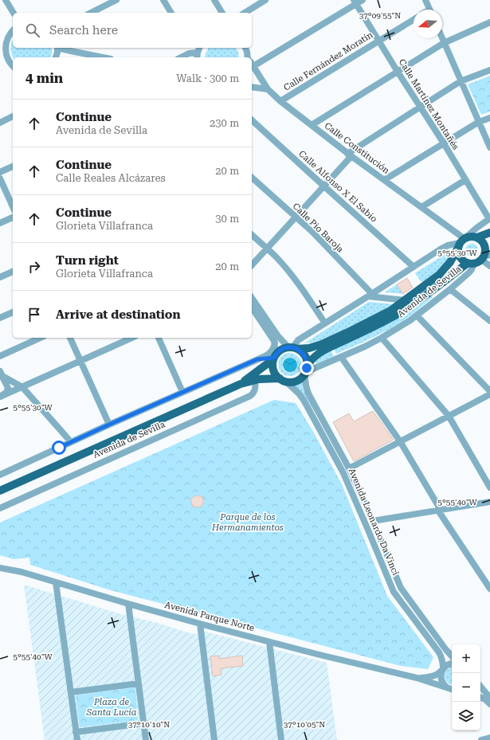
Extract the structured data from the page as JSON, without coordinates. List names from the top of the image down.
{
  "streets": {
    "main road": ["Avenida de Sevilla"],
    "street": [
      "Calle Fernández Moratín",
      "Calle Martínez Montañés",
      "Calle Constitución",
      "Calle Alfonso X El Sabio",
      "Calle Pio Baroja",
      "Avenida Leonardo Da Vinci",
      "Avenida Parque Norte"
    ]
  },
  "crossings": [
    ["Calle Fernández Moratín", "Calle Martínez Montañés"],
    ["Calle Fernández Moratín", "Calle Constitución"],
    ["Calle Martínez Montañés", "Avenida de Sevilla"],
    ["Calle Constitución", "Avenida de Sevilla"],
    ["Calle Alfonso X El Sabio", "Avenida de Sevilla"],
    ["Calle Pio Baroja", "Avenida de Sevilla"],
    ["Avenida de Sevilla", "Avenida Leonardo Da Vinci"],
    ["Avenida Leonardo Da Vinci", "Avenida Parque Norte"]
  ],
  "parks": ["Parque de los Hermanamientos", "Plaza de Santa Lucía"],
  "north": "left",
  "page": {
    "search": "Search here",
    "heading": ["4 min", "Walk · 300 m"],
    "list": [
      ["Continue", "Avenida de Sevilla", "230 m"],
      ["Continue", "Calle Reales Alcázares", "20 m"],
      ["Continue", "Glorieta Villafranca", "30 m"],
      ["Turn right", "Glorieta Villafranca", "20 m"],
      "Arrive at destination"
    ],
    "map_buttons": ["+", "−"]
  },
  "coordinates": [
    "37°09'55\"N",
    "5°55'30\"W",
    "5°55'40\"W",
    "37°10'10\"N",
    "37°10'05\"N"
  ]
}
